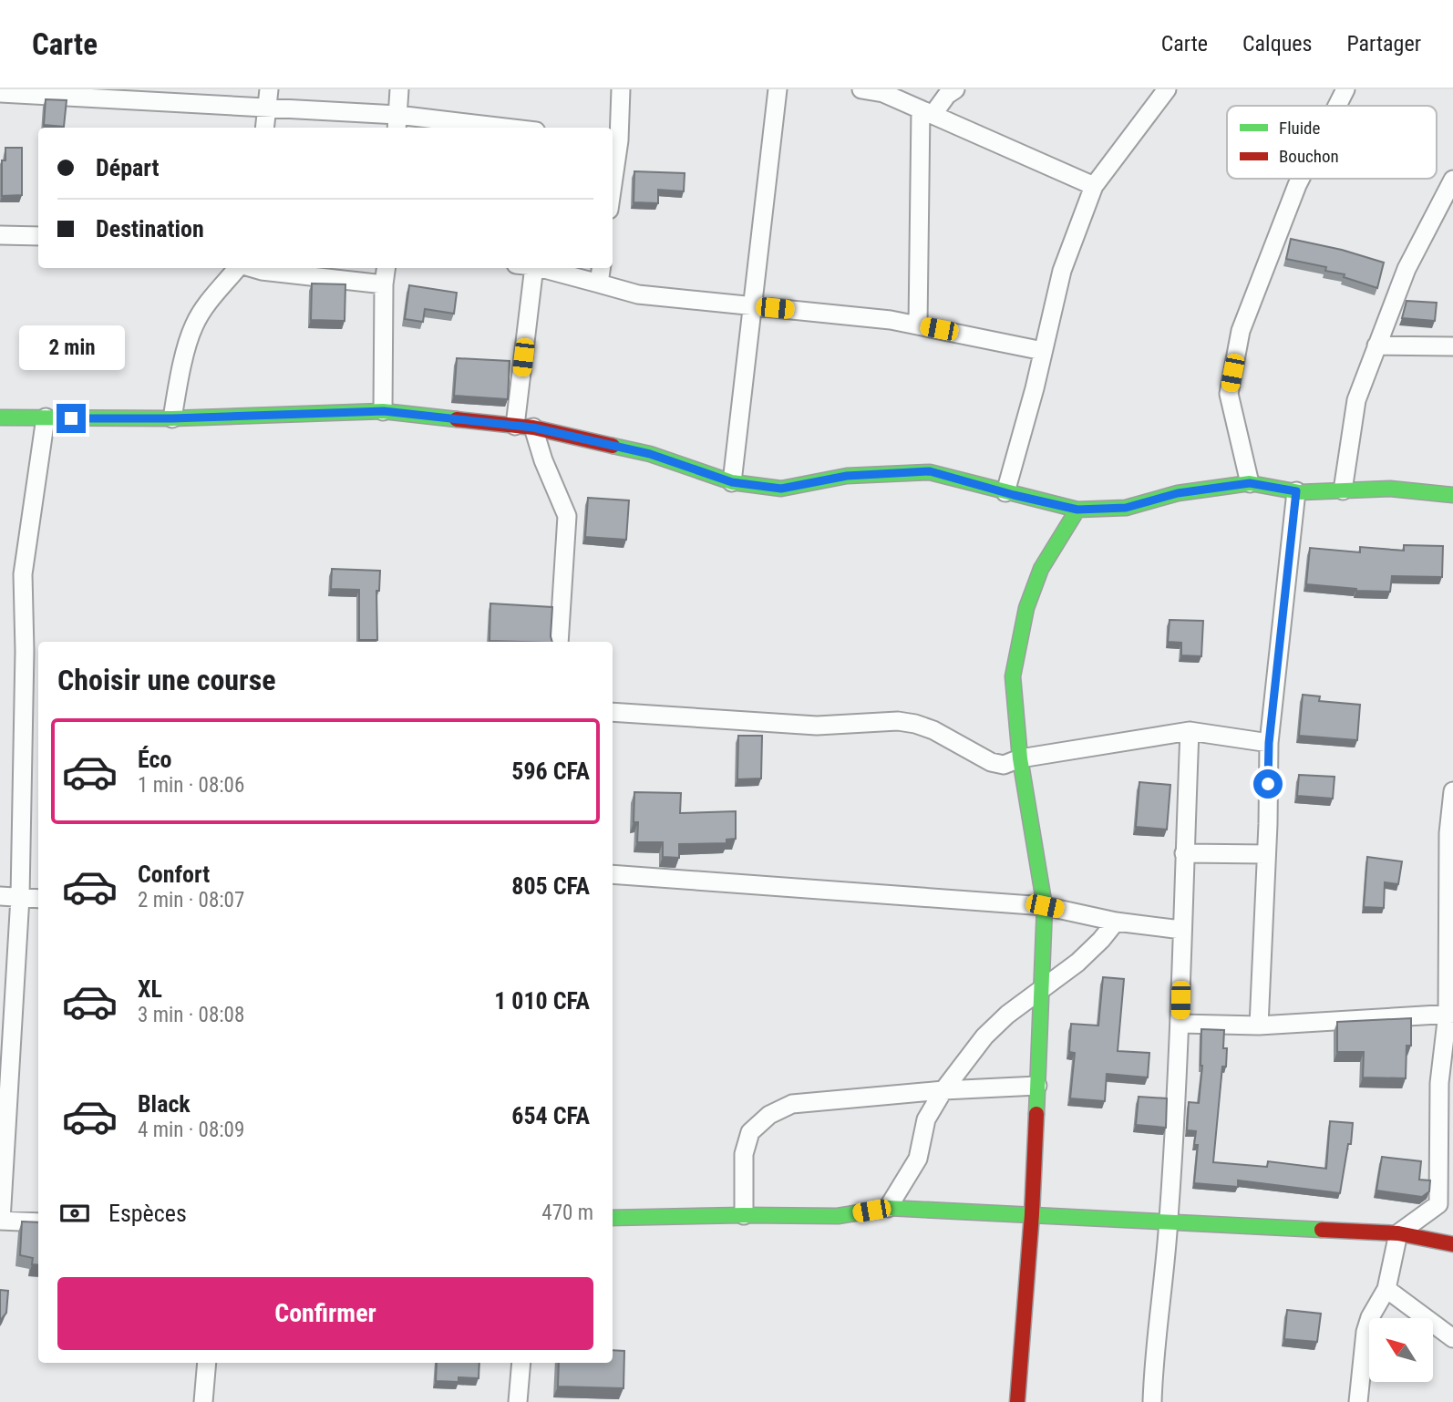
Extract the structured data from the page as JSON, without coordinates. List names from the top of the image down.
{
  "legend": ["Fluide", "Bouchon"],
  "north": "top left",
  "page": {
    "header": "Carte",
    "nav": ["Carte", "Calques", "Partager"],
    "banner": ["Départ", "Destination"],
    "bubble": "2 min",
    "heading": "Choisir une course",
    "list": [
      {
        "name": "Éco",
        "note": "1 min · 08:06",
        "value": "596 CFA"
      },
      {
        "name": "Confort",
        "note": "2 min · 08:07",
        "value": "805 CFA"
      },
      {
        "name": "XL",
        "note": "3 min · 08:08",
        "value": "1 010 CFA"
      },
      {
        "name": "Black",
        "note": "4 min · 08:09",
        "value": "654 CFA"
      }
    ],
    "pay": ["Espèces", "470 m"],
    "buttons": "Confirmer"
  }
}
